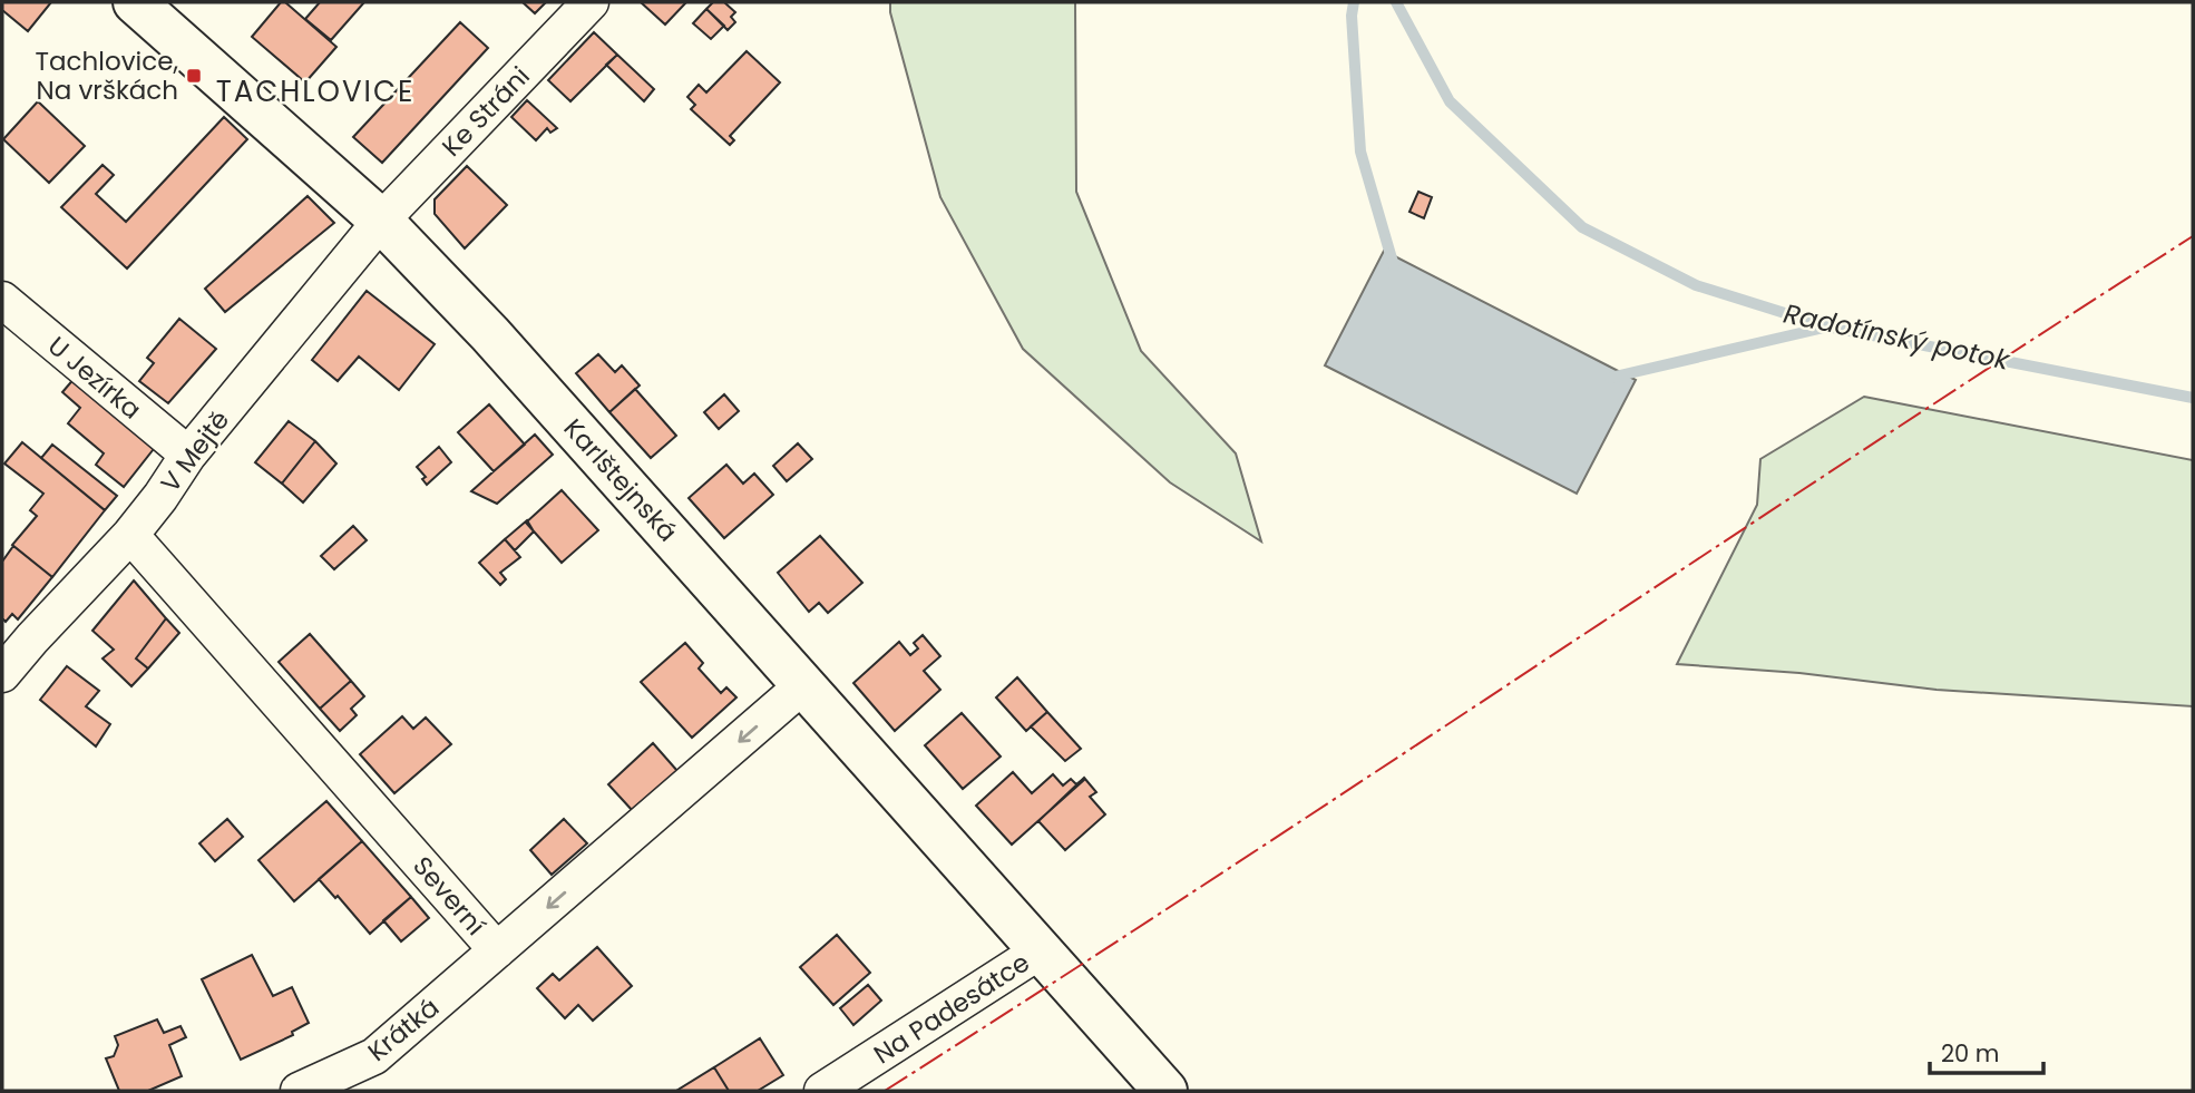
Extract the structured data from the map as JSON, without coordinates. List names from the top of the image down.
{
  "streets": {
    "main road": ["Karlštejnská"],
    "street": [
      "Ke Stráni",
      "U Jezírka",
      "V Mejtě",
      "Severní",
      "Na Padesátce",
      "Krátká"
    ]
  },
  "crossings": [
    ["Ke Stráni", "V Mejtě"],
    ["Ke Stráni", "Karlštejnská"],
    ["U Jezírka", "V Mejtě"],
    ["V Mejtě", "Karlštejnská"],
    ["V Mejtě", "Severní"],
    ["Karlštejnská", "Severní"],
    ["Karlštejnská", "Na Padesátce"],
    ["Severní", "Krátká"]
  ],
  "one_way": ["Severní"],
  "districts": ["TACHLOVICE"],
  "water": ["Radotínský potok"],
  "places": {
    "transit": ["Tachlovice, Na vrškách"]
  },
  "scale_bar": "20 m"
}
